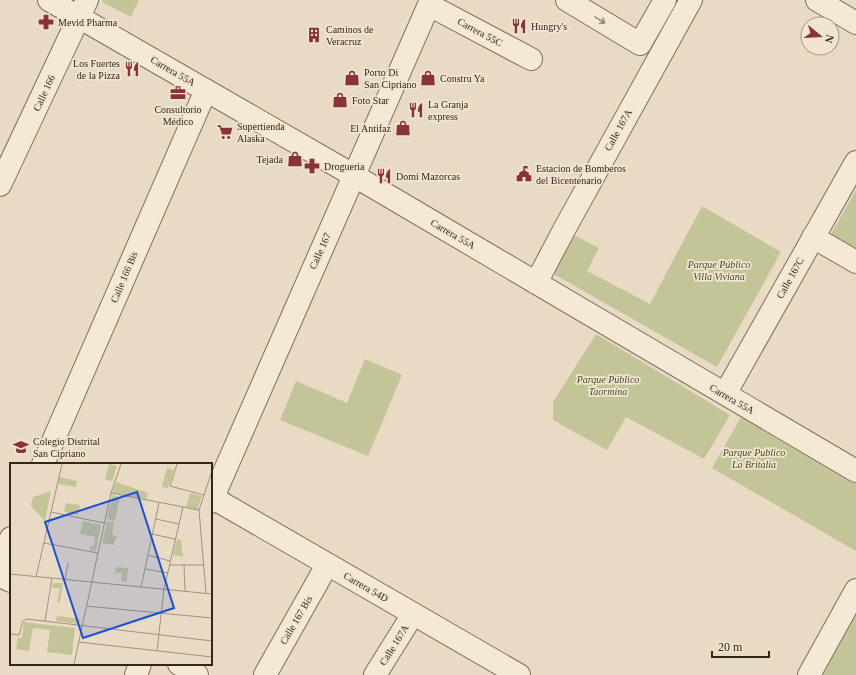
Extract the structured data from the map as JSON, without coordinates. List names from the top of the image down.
{
  "streets": {
    "street": [
      "Carrera 55C",
      "Carrera 55A",
      "Calle 166",
      "Calle 167A",
      "Calle 167",
      "Calle 166 Bis",
      "Calle 167C",
      "Carrera 54D",
      "Calle 167 Bis"
    ]
  },
  "crossings": [
    ["Carrera 55C", "Calle 167"],
    ["Carrera 55A", "Calle 166"],
    ["Carrera 55A", "Calle 167A"],
    ["Carrera 55A", "Calle 167"],
    ["Carrera 55A", "Calle 166 Bis"],
    ["Carrera 55A", "Calle 167C"],
    ["Calle 167A", "Carrera 54D"],
    ["Calle 167", "Carrera 54D"],
    ["Carrera 54D", "Calle 167 Bis"]
  ],
  "parks": ["Parque Público Villa Viviana", "Parque Público Taormina", "Parque Publico La Britalia"],
  "places": {
    "pharmacy": ["Mevid Pharma", "Drogueria"],
    "restaurant": [
      "Hungry's",
      "Los Fuertes de la Pizza",
      "La Granja express",
      "Domi Mazorcas"
    ],
    "building": ["Caminos de Veracruz"],
    "shop": [
      "Porto Di San Cipriano",
      "Constru Ya",
      "Foto Star",
      "El Antifaz",
      "Tejada"
    ],
    "office": ["Consultorio Médico"],
    "supermarket": ["Supertienda Alaska"],
    "public building": ["Estacion de Bomberos del Bicentenario"],
    "school or university": ["Colegio Distrital San Cipriano"]
  },
  "scale_bar": "20 m",
  "north": "right"
}
